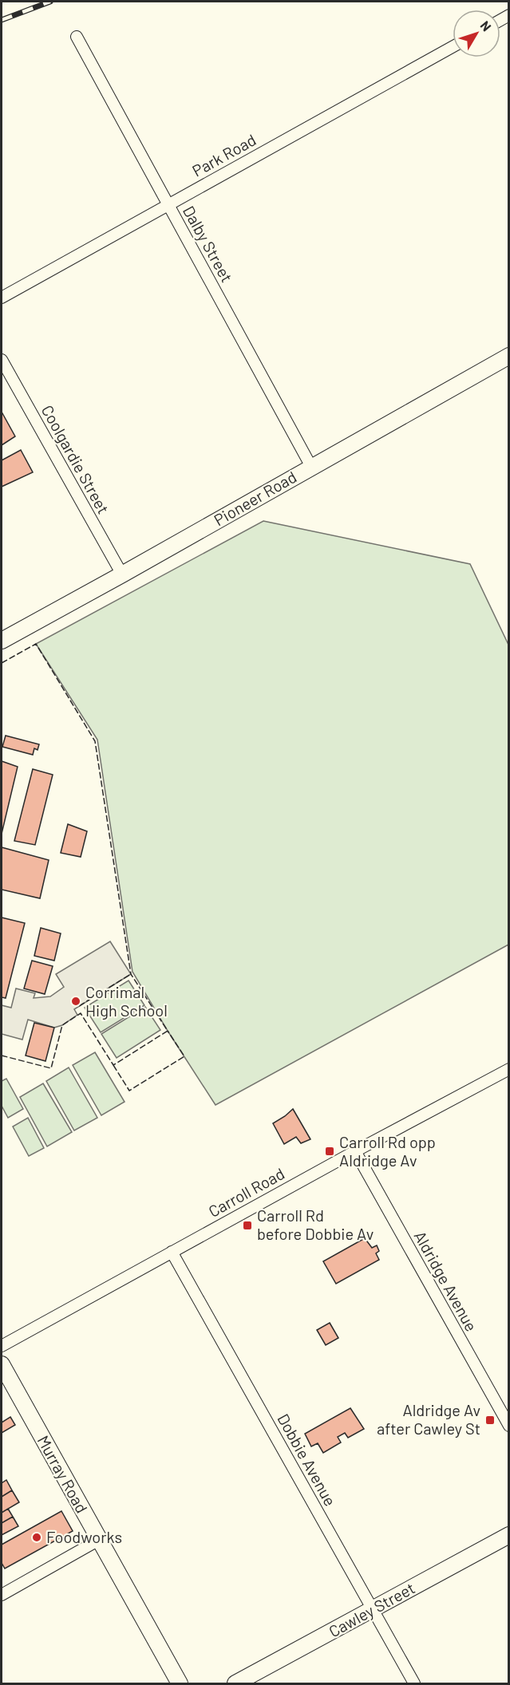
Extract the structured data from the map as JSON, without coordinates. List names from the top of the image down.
{
  "streets": {
    "main road": ["Pioneer Road", "Murray Road", "Cawley Street"],
    "street": [
      "Park Road",
      "Dalby Street",
      "Coolgardie Street",
      "Carroll Road",
      "Aldridge Avenue",
      "Dobbie Avenue"
    ]
  },
  "crossings": [
    ["Park Road", "Dalby Street"],
    ["Dalby Street", "Pioneer Road"],
    ["Coolgardie Street", "Pioneer Road"],
    ["Carroll Road", "Aldridge Avenue"],
    ["Carroll Road", "Dobbie Avenue"],
    ["Dobbie Avenue", "Cawley Street"]
  ],
  "places": {
    "other": ["Corrimal High School", "Foodworks"],
    "transit": ["Carroll Rd opp Aldridge Av", "Carroll Rd before Dobbie Av", "Aldridge Av after Cawley St"]
  },
  "north": "top right"
}
